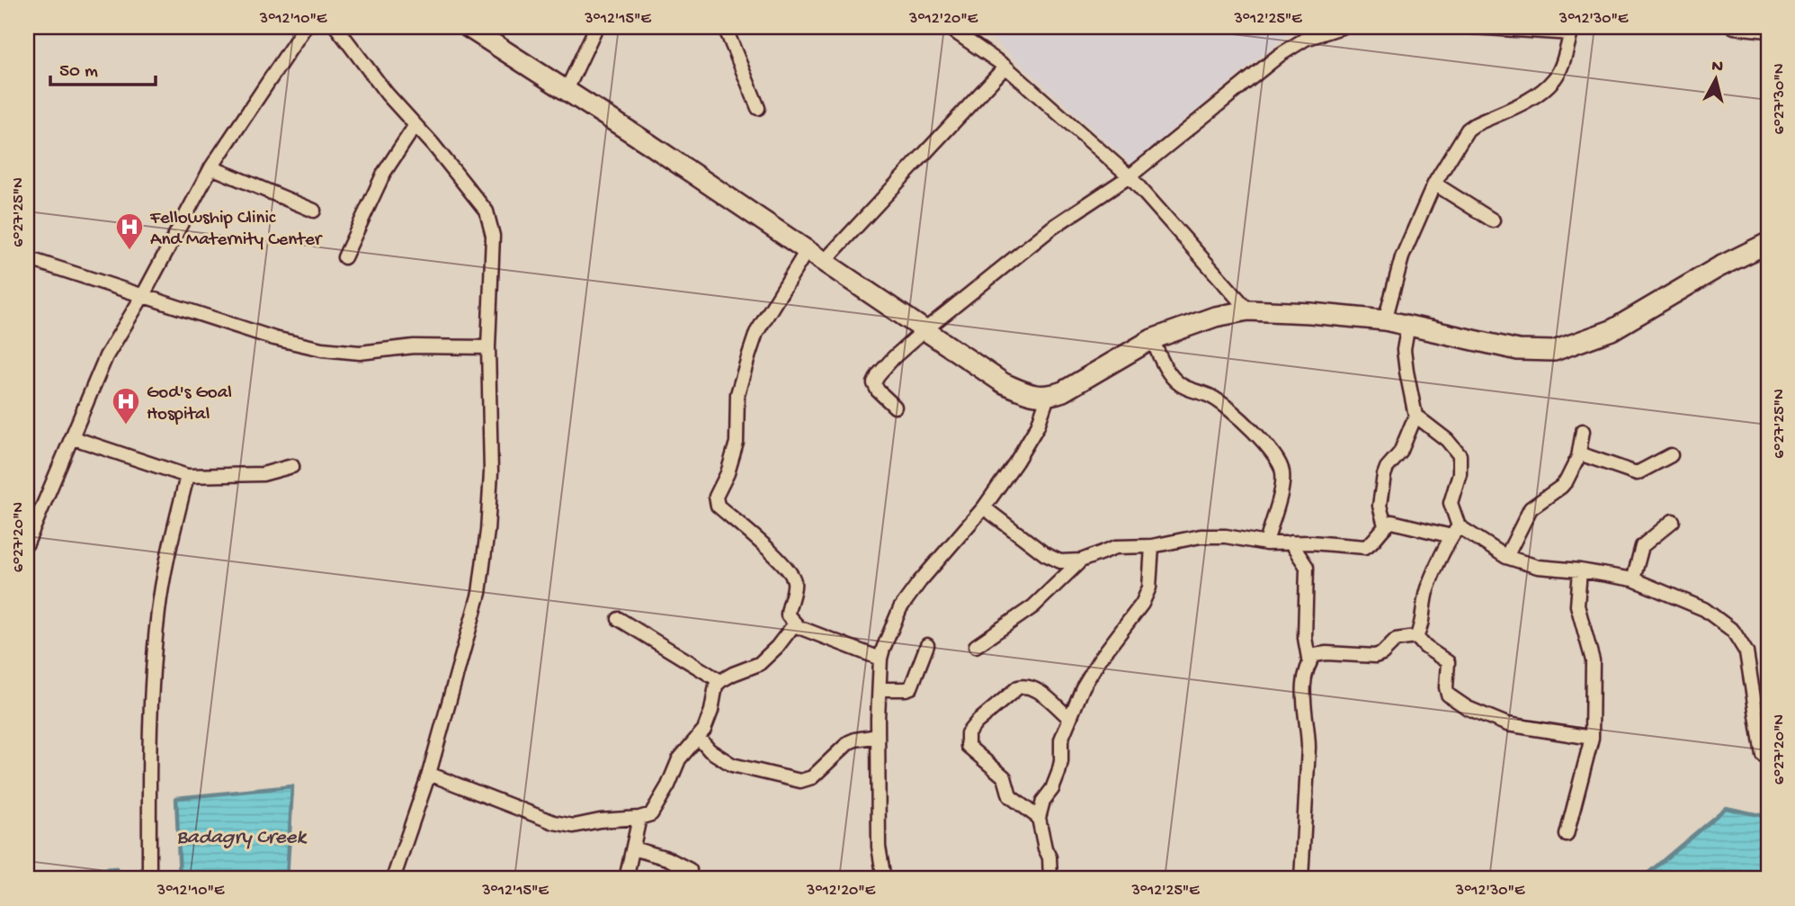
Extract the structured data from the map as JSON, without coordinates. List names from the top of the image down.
{
  "water": ["Badagry Creek"],
  "places": {
    "hospital": ["Fellowship Clinic And Maternity Center", "God's Goal Hospital"]
  },
  "scale_bar": "50 m",
  "north": "top",
  "coordinates": [
    "3°12'10\"E",
    "3°12'15\"E",
    "3°12'20\"E",
    "3°12'25\"E",
    "3°12'30\"E",
    "6°27'30\"N",
    "6°27'25\"N",
    "6°27'20\"N"
  ]
}
